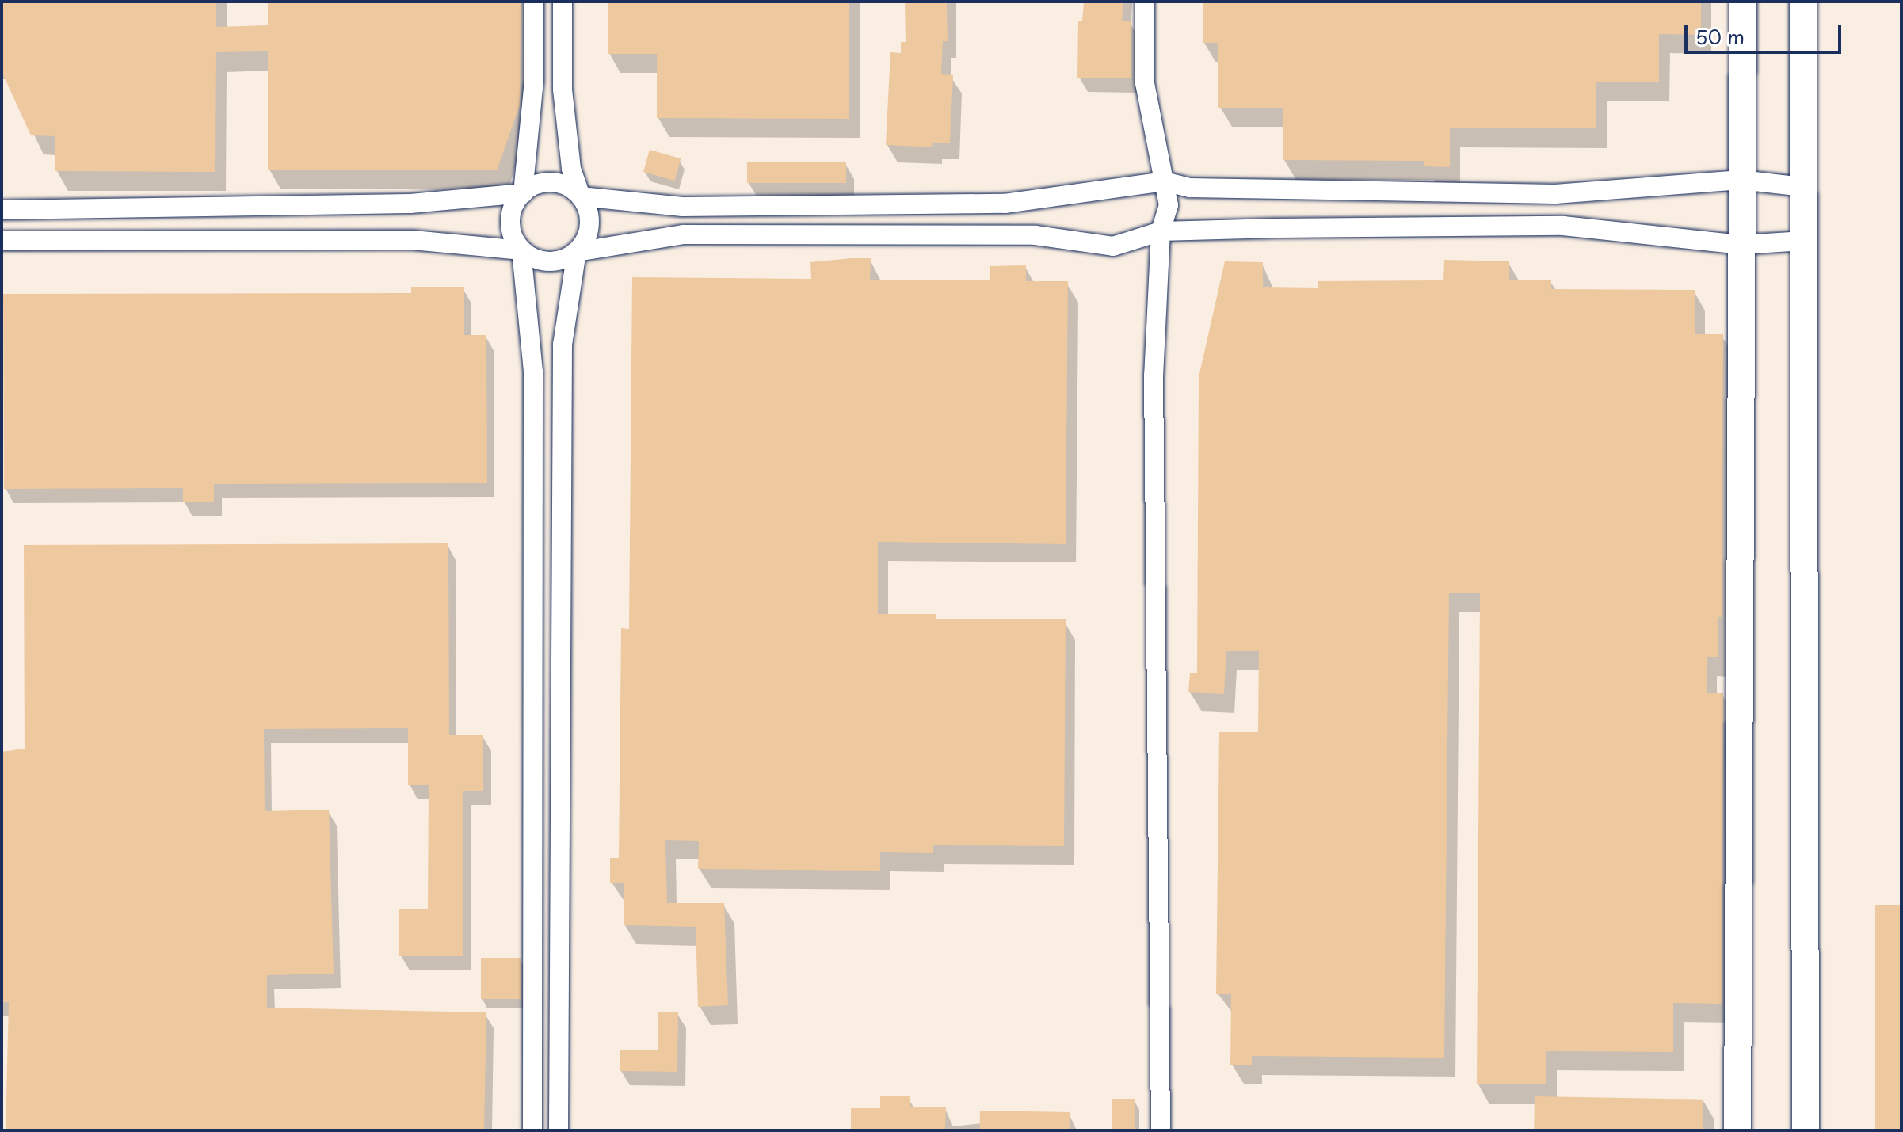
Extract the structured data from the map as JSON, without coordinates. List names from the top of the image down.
{
  "scale_bar": "50 m"
}
